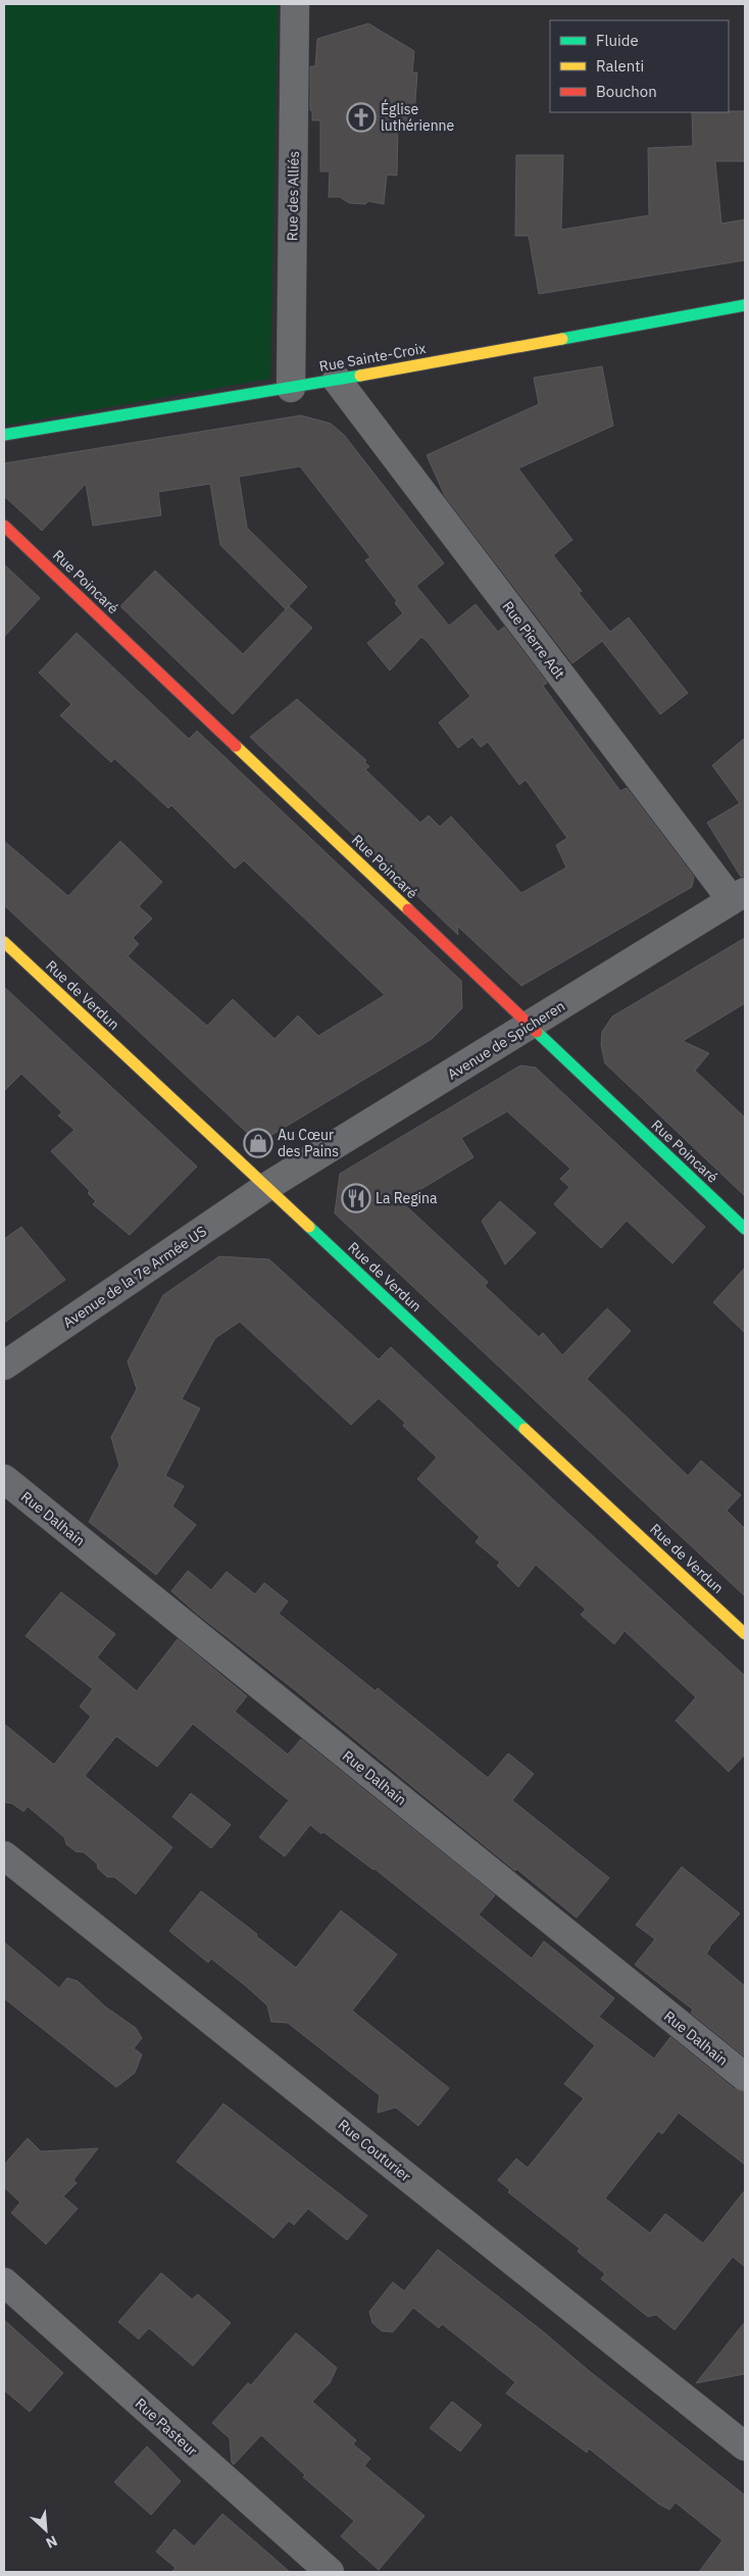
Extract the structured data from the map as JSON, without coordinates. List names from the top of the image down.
{
  "streets": {
    "main road": ["Rue Sainte-Croix", "Rue Poincaré", "Rue de Verdun"],
    "street": [
      "Rue des Alliés",
      "Rue Pierre Adt",
      "Avenue de Spicheren",
      "Avenue de la 7e Armée US",
      "Rue Dalhain",
      "Rue Couturier",
      "Rue Pasteur"
    ]
  },
  "crossings": [
    ["Rue des Alliés", "Rue Sainte-Croix"],
    ["Rue Sainte-Croix", "Rue Pierre Adt"],
    ["Rue Poincaré", "Avenue de Spicheren"],
    ["Rue Pierre Adt", "Avenue de Spicheren"],
    ["Rue de Verdun", "Avenue de Spicheren"],
    ["Rue de Verdun", "Avenue de la 7e Armée US"],
    ["Avenue de Spicheren", "Avenue de la 7e Armée US"]
  ],
  "places": {
    "church": ["Église luthérienne"],
    "shop": ["Au Cœur des Pains"],
    "restaurant": ["La Regina"]
  },
  "legend": ["Fluide", "Ralenti", "Bouchon"],
  "north": "bottom right"
}
